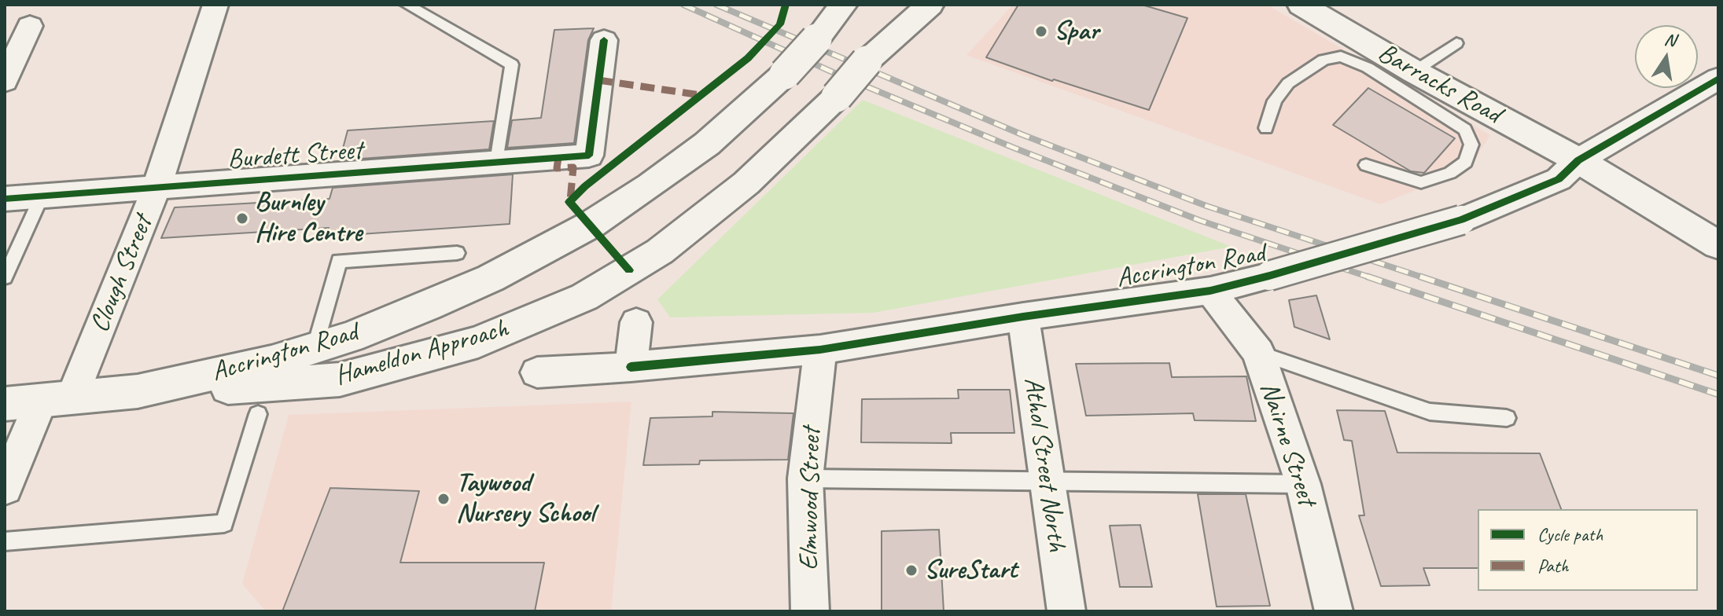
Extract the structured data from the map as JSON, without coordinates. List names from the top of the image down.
{
  "streets": {
    "main road": ["Barracks Road", "Accrington Road", "Hameldon Approach"],
    "street": [
      "Burdett Street",
      "Clough Street",
      "Nairne Street",
      "Athol Street North",
      "Elmwood Street"
    ]
  },
  "crossings": [
    ["Barracks Road", "Accrington Road"],
    ["Burdett Street", "Clough Street"],
    ["Accrington Road", "Clough Street"],
    ["Accrington Road", "Hameldon Approach"],
    ["Accrington Road", "Nairne Street"],
    ["Accrington Road", "Athol Street North"],
    ["Accrington Road", "Elmwood Street"]
  ],
  "places": [
    "Spar",
    "Burnley Hire Centre",
    "Taywood Nursery School",
    "SureStart"
  ],
  "legend": ["Cycle path", "Path"],
  "north": "top"
}
